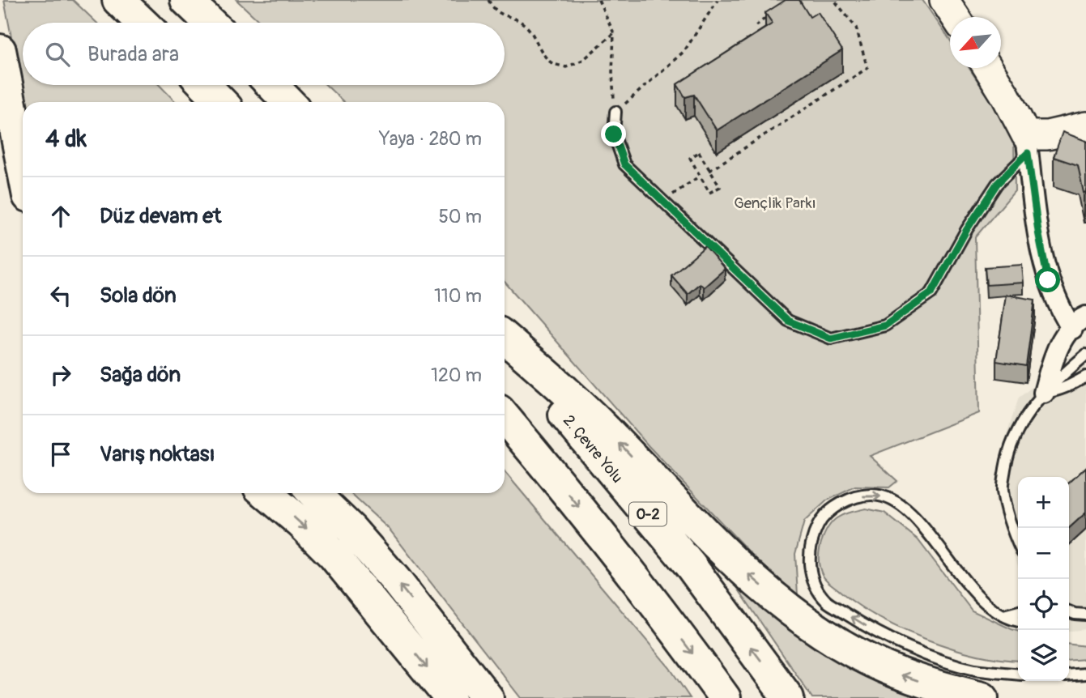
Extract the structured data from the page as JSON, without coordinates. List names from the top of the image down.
{
  "streets": {
    "highway": ["2. Çevre Yolu", "O-2"]
  },
  "parks": ["Gençlik Parkı"],
  "north": "bottom left",
  "page": {
    "search": "Burada ara",
    "heading": ["4 dk", "Yaya · 280 m"],
    "list": [
      ["Düz devam et", "50 m"],
      ["Sola dön", "110 m"],
      ["Sağa dön", "120 m"],
      "Varış noktası"
    ],
    "map_buttons": ["+", "−"]
  }
}
